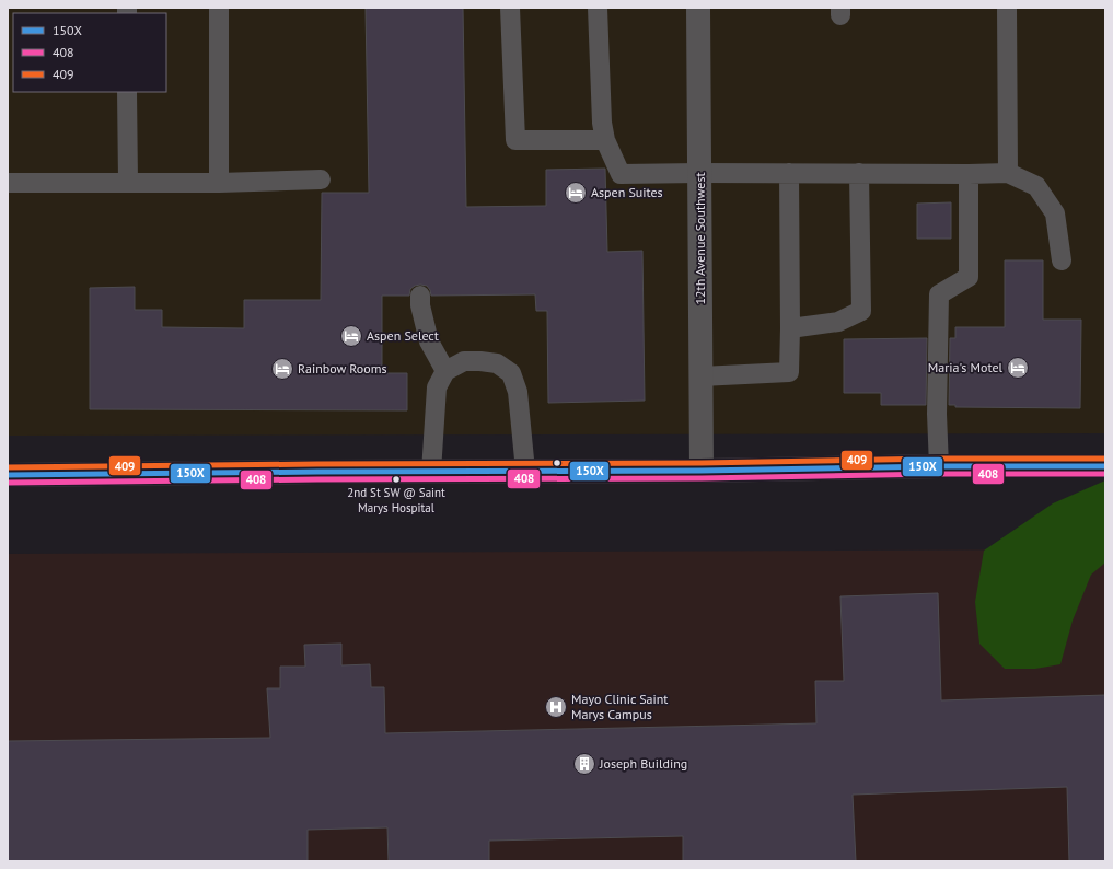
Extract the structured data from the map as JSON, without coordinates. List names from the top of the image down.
{
  "streets": {
    "street": ["12th Avenue Southwest"]
  },
  "places": {
    "hotel": [
      "Aspen Suites",
      "Aspen Select",
      "Maria's Motel",
      "Rainbow Rooms"
    ],
    "other": ["2nd St SW @ Saint Marys Hospital"],
    "hospital": ["Mayo Clinic Saint Marys Campus"],
    "building": ["Joseph Building"]
  },
  "lines": ["transit line 409", "transit line 150X", "transit line 408"],
  "legend": ["150X", "408", "409"]
}
